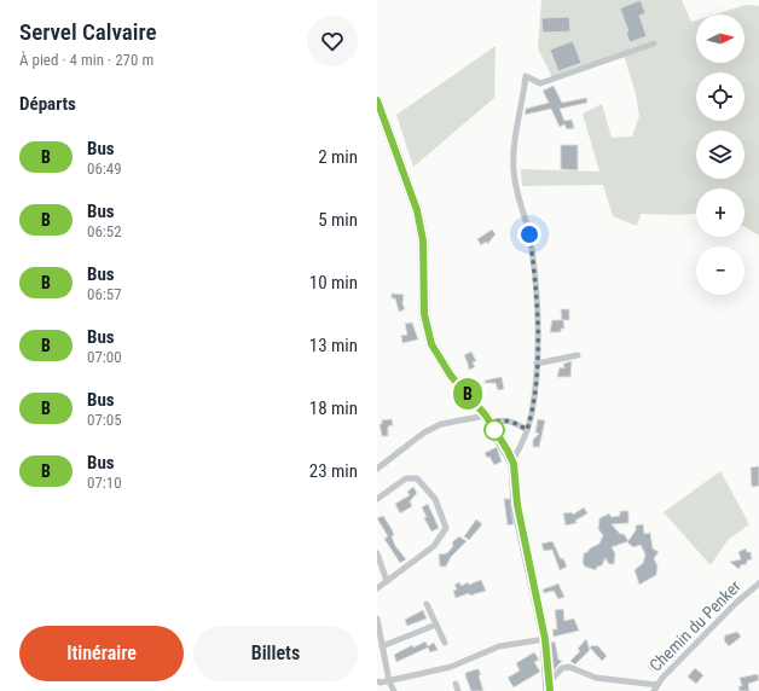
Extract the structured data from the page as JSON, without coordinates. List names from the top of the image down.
{
  "streets": {
    "street": ["Chemin du Penker"]
  },
  "lines": ["bus line B"],
  "north": "right",
  "page": {
    "heading": [
      ["Servel Calvaire", "À pied · 4 min · 270 m"],
      "Départs"
    ],
    "on_map": "B",
    "map_buttons": ["+", "−"],
    "list": [
      {
        "mark": "B",
        "name": "Bus",
        "note": "06:49",
        "value": "2 min"
      },
      {
        "mark": "B",
        "name": "Bus",
        "note": "06:52",
        "value": "5 min"
      },
      {
        "mark": "B",
        "name": "Bus",
        "note": "06:57",
        "value": "10 min"
      },
      {
        "mark": "B",
        "name": "Bus",
        "note": "07:00",
        "value": "13 min"
      },
      {
        "mark": "B",
        "name": "Bus",
        "note": "07:05",
        "value": "18 min"
      },
      {
        "mark": "B",
        "name": "Bus",
        "note": "07:10",
        "value": "23 min"
      }
    ],
    "buttons": ["Itinéraire", "Billets"]
  }
}
